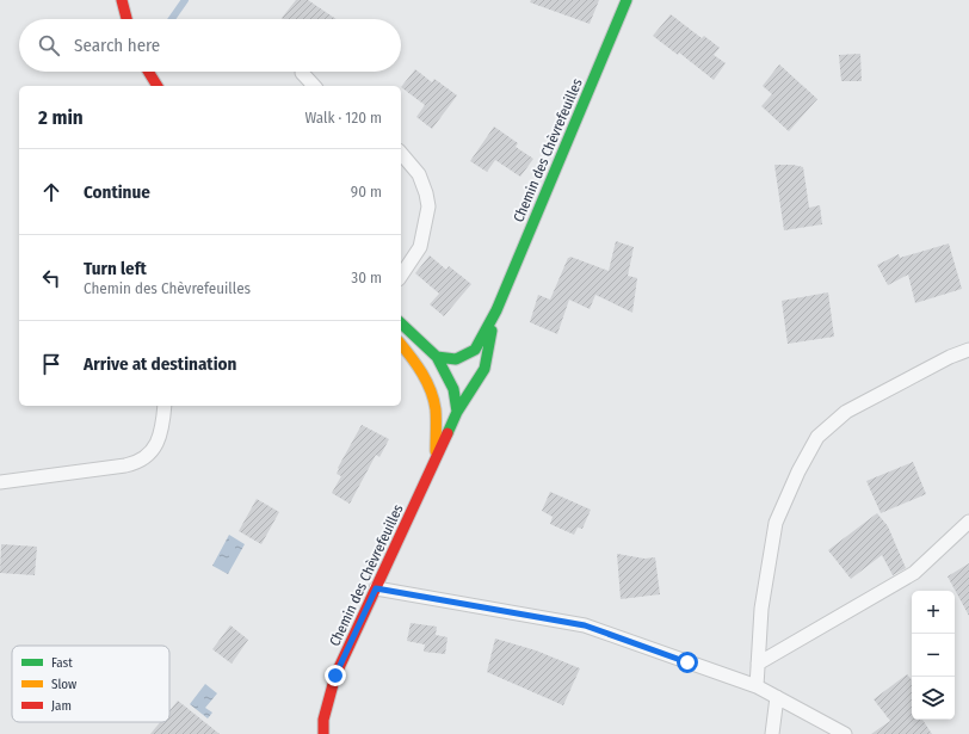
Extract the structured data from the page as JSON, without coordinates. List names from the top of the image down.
{
  "streets": {
    "main road": ["Chemin des Chèvrefeuilles"]
  },
  "legend": ["Fast", "Slow", "Jam"],
  "page": {
    "search": "Search here",
    "heading": ["2 min", "Walk · 120 m"],
    "list": [
      ["Continue", "90 m"],
      ["Turn left", "Chemin des Chèvrefeuilles", "30 m"],
      "Arrive at destination"
    ],
    "map_buttons": ["+", "−"]
  }
}
